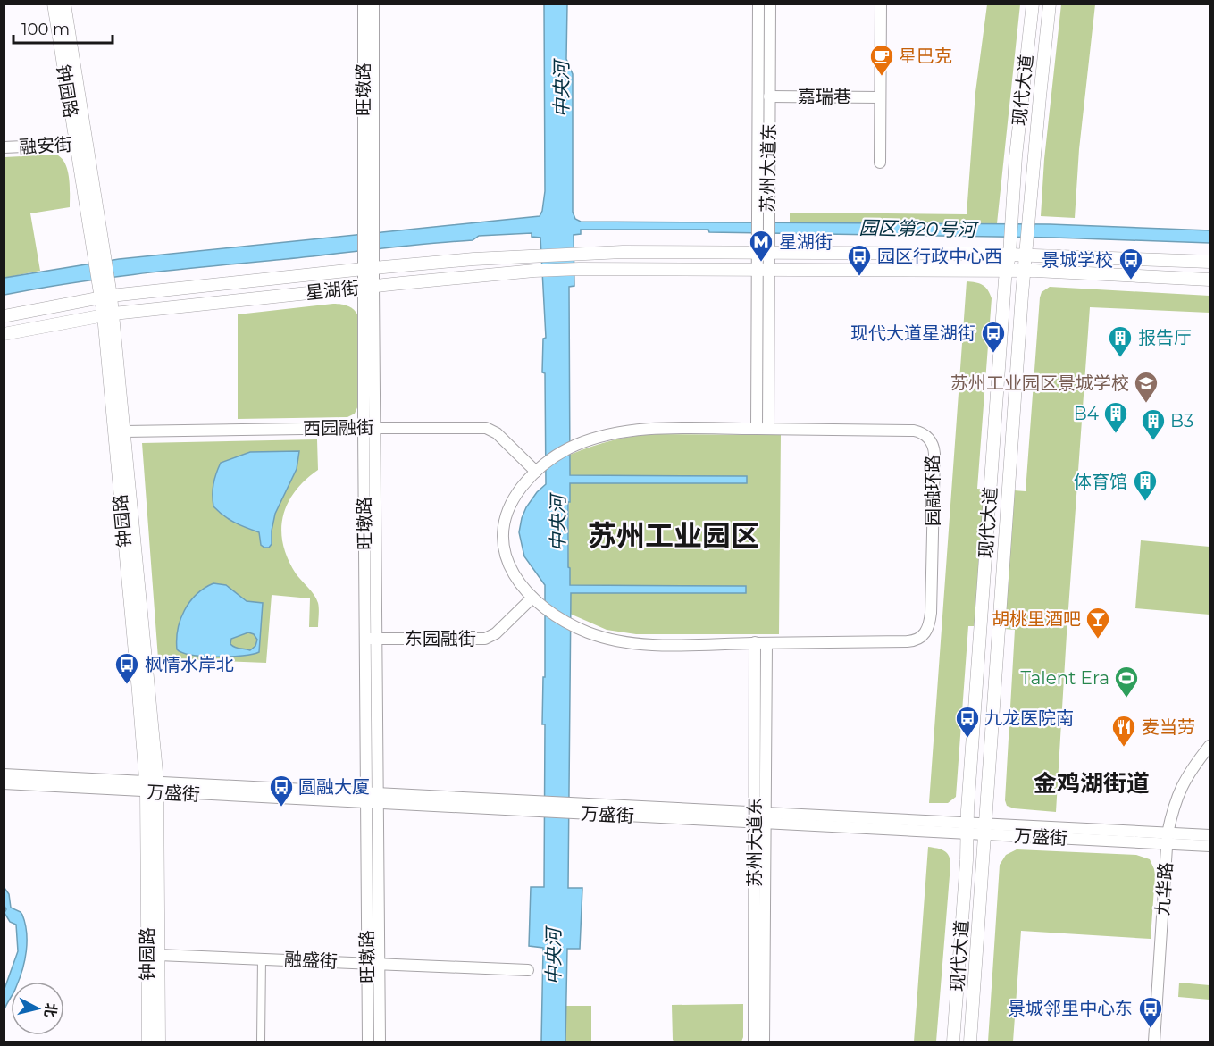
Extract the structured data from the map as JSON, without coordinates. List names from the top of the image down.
{
  "streets": {
    "main road": [
      "旺墩路",
      "现代大道",
      "钟园路",
      "嘉瑞巷",
      "融安街",
      "苏州大道东",
      "星湖街",
      "西园融街",
      "园融环路",
      "东园融街",
      "万盛街",
      "九华路",
      "融盛街"
    ]
  },
  "crossings": [
    ["旺墩路", "星湖街"],
    ["旺墩路", "西园融街"],
    ["旺墩路", "东园融街"],
    ["旺墩路", "万盛街"],
    ["旺墩路", "融盛街"],
    ["现代大道", "星湖街"],
    ["现代大道", "万盛街"],
    ["钟园路", "融安街"],
    ["钟园路", "星湖街"],
    ["钟园路", "西园融街"],
    ["钟园路", "万盛街"],
    ["钟园路", "融盛街"],
    ["嘉瑞巷", "苏州大道东"],
    ["苏州大道东", "星湖街"],
    ["苏州大道东", "园融环路"],
    ["苏州大道东", "万盛街"],
    ["西园融街", "园融环路"],
    ["园融环路", "东园融街"],
    ["万盛街", "九华路"]
  ],
  "districts": ["苏州工业园区", "金鸡湖街道"],
  "water": ["中央河", "园区第20号河"],
  "places": {
    "cafe": ["星巴克"],
    "metro station": ["星湖街"],
    "bus stop": [
      "园区行政中心西",
      "景城学校",
      "现代大道星湖街",
      "枫情水岸北",
      "九龙医院南",
      "圆融大厦",
      "景城邻里中心东"
    ],
    "building": [
      "报告厅",
      "B4",
      "B3",
      "体育馆"
    ],
    "school or university": ["苏州工业园区景城学校"],
    "bar": ["胡桃里酒吧"],
    "sports": ["Talent Era"],
    "restaurant": ["麦当劳"]
  },
  "scale_bar": "100 m",
  "north": "right"
}
